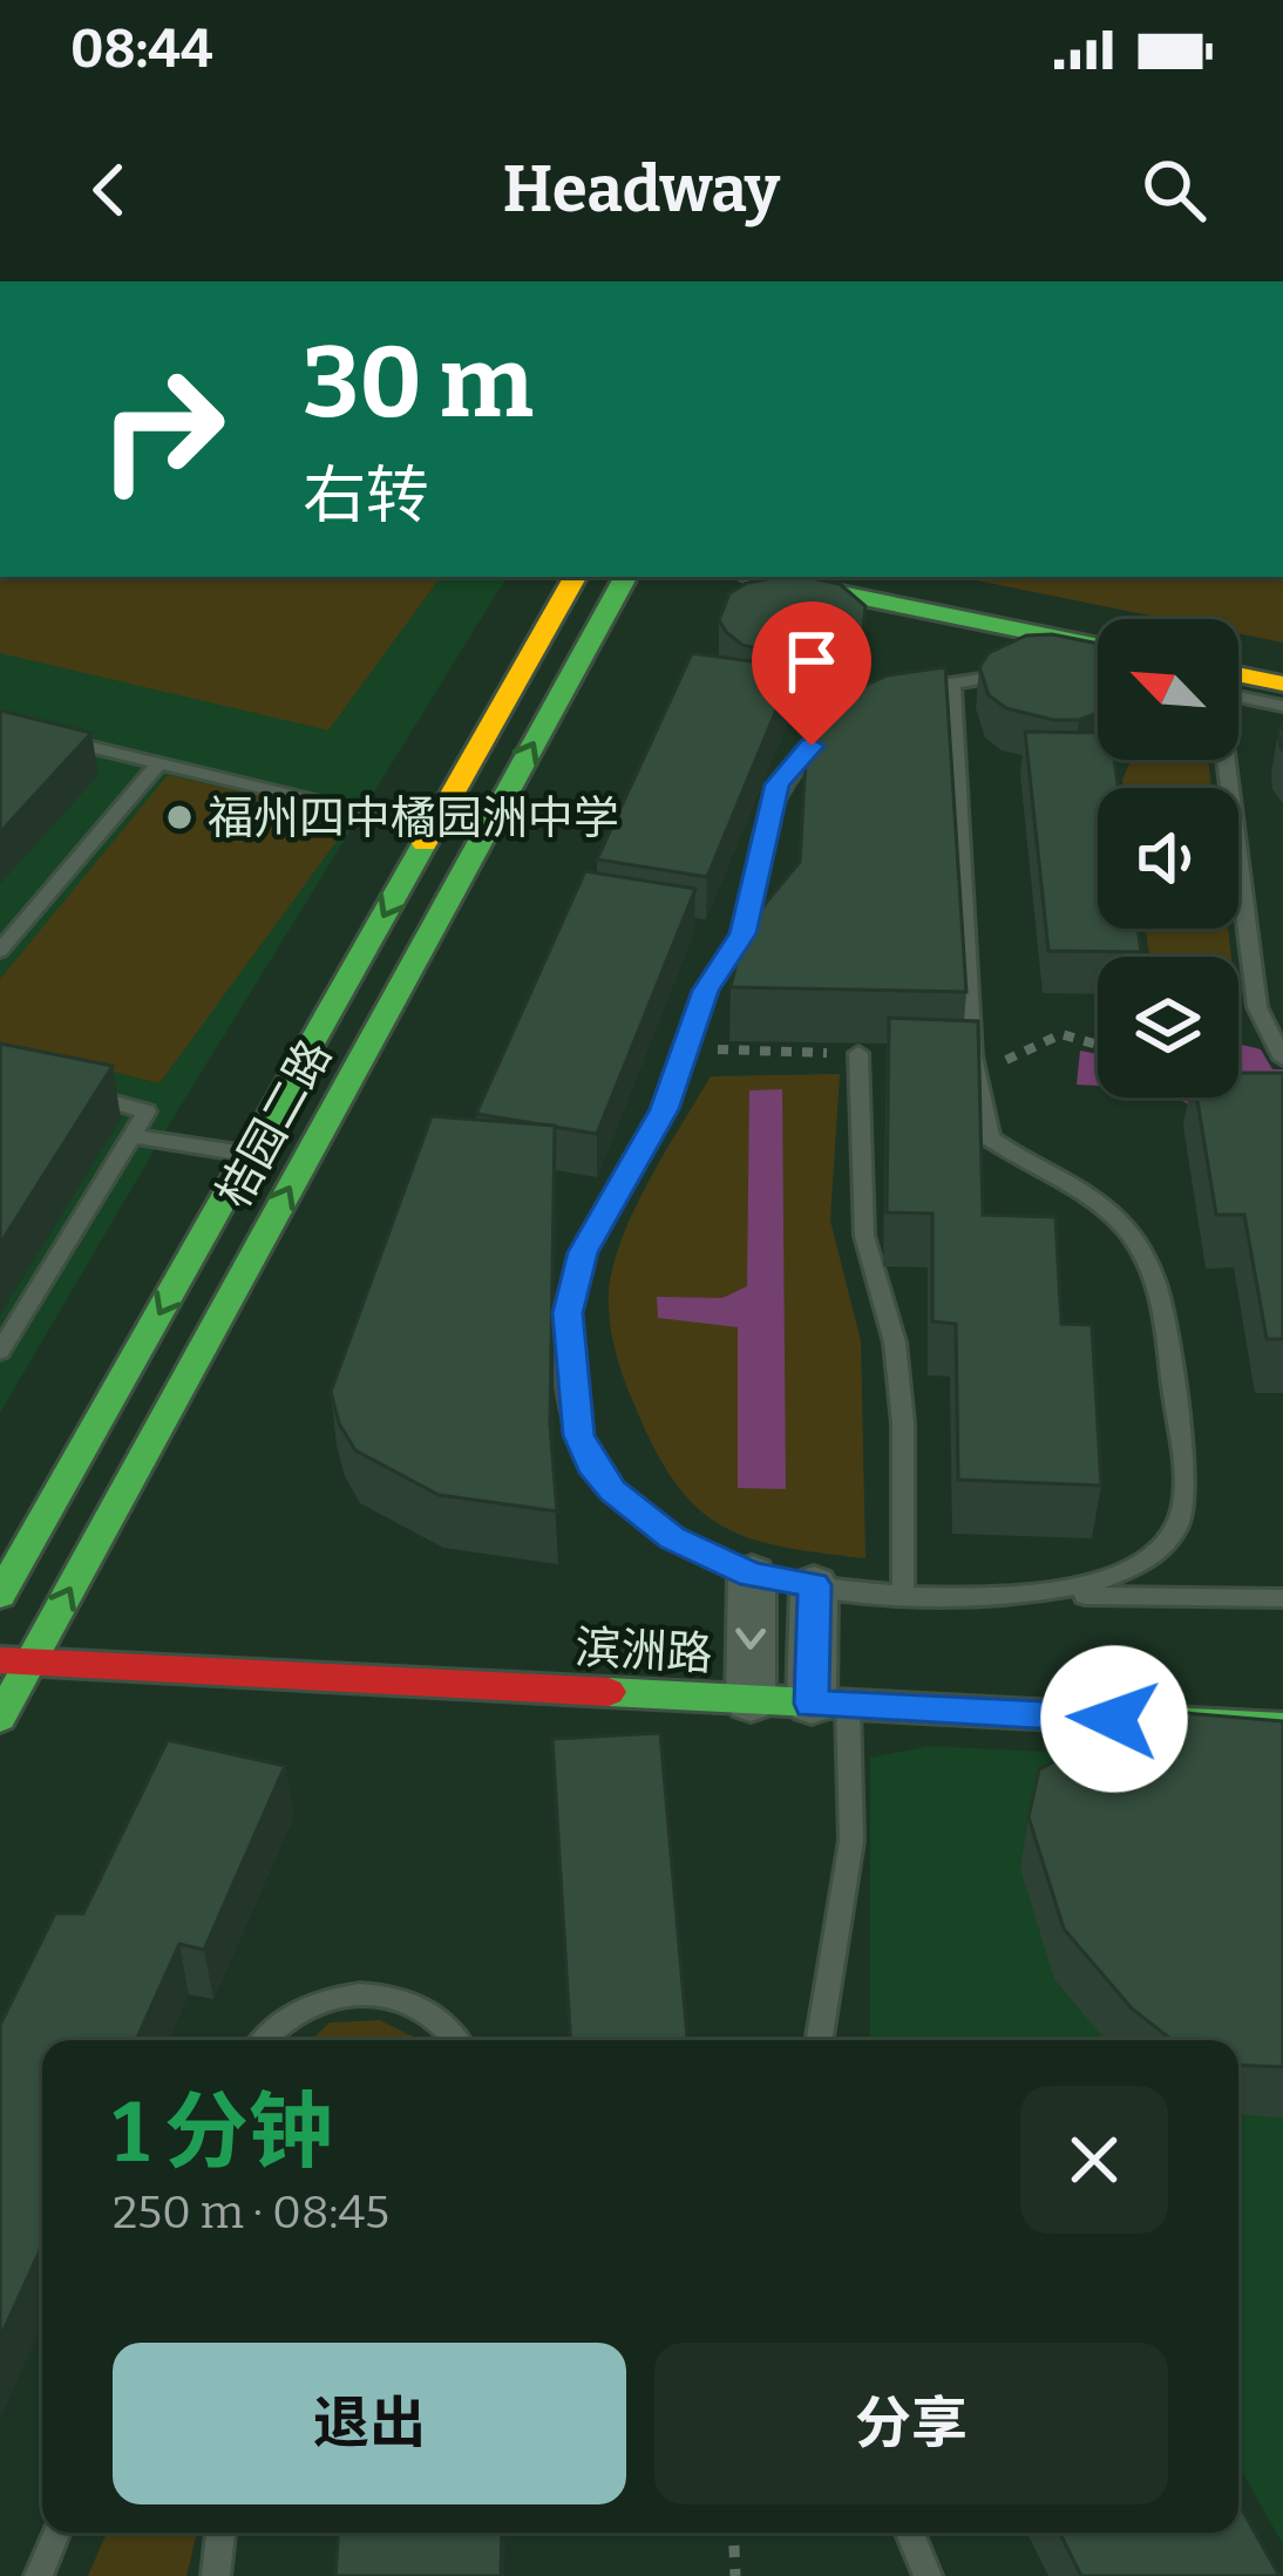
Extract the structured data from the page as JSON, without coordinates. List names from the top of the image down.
{
  "streets": {
    "street": ["桔园二路", "滨洲路"]
  },
  "crossings": [
    ["桔园二路", "滨洲路"]
  ],
  "places": ["福州四中橘园洲中学"],
  "north": "top left",
  "page": {
    "status": "08:44",
    "header": "Headway",
    "turn": ["30 m", "右转"],
    "heading": ["1 分钟", "250 m · 08:45"],
    "buttons": ["退出", "分享"]
  }
}
